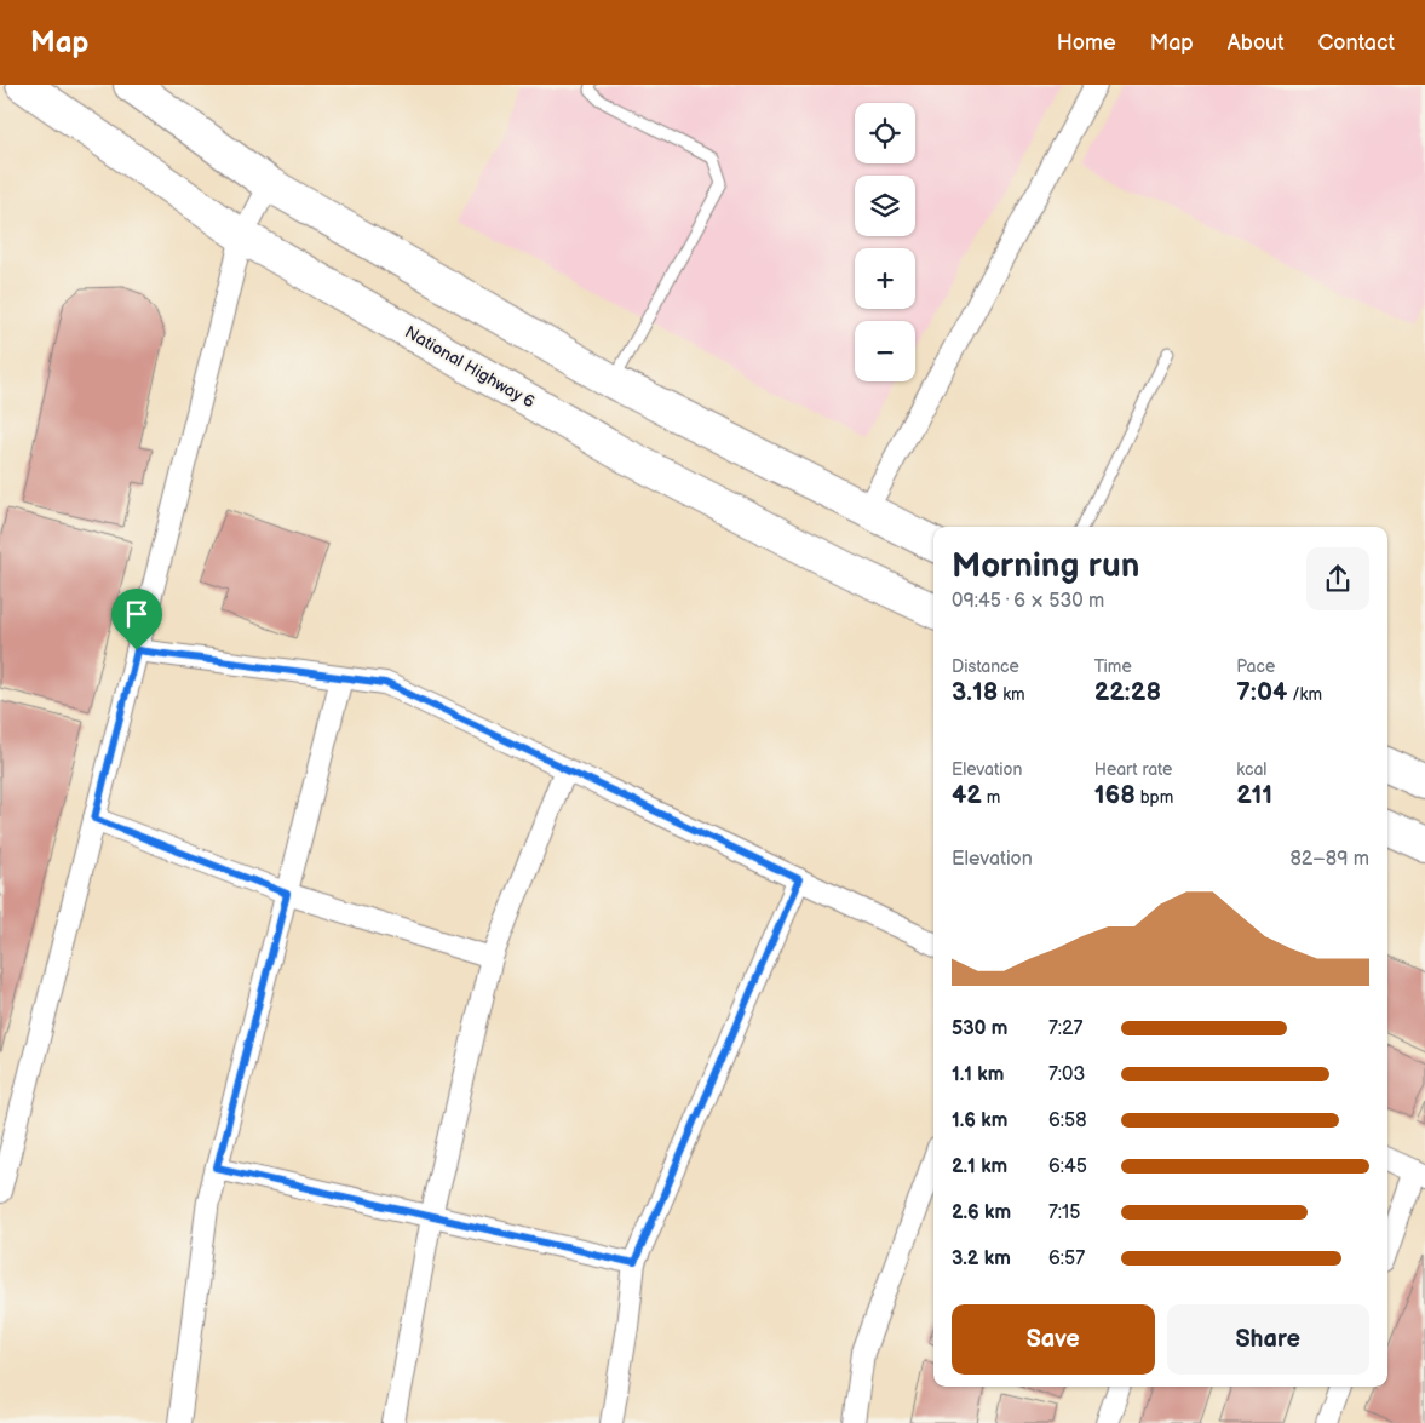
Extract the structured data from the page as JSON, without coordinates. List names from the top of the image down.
{
  "streets": {
    "highway": ["National Highway 6"]
  },
  "page": {
    "header": "Map",
    "nav": [
      "Home",
      "Map",
      "About",
      "Contact"
    ],
    "map_buttons": ["+", "−"],
    "heading": ["Morning run", "09:45 · 6 × 530 m"],
    "stats": [
      ["Distance", "3.18 km"],
      ["Time", "22:28"],
      ["Pace", "7:04 /km"],
      ["Elevation", "42 m"],
      ["Heart rate", "168 bpm"],
      ["kcal", "211"]
    ],
    "chart": ["Elevation", "82–89 m"],
    "list": [
      {
        "name": "530 m",
        "note": "7:27"
      },
      {
        "name": "1.1 km",
        "note": "7:03"
      },
      {
        "name": "1.6 km",
        "note": "6:58"
      },
      {
        "name": "2.1 km",
        "note": "6:45"
      },
      {
        "name": "2.6 km",
        "note": "7:15"
      },
      {
        "name": "3.2 km",
        "note": "6:57"
      }
    ],
    "buttons": ["Save", "Share"]
  }
}
